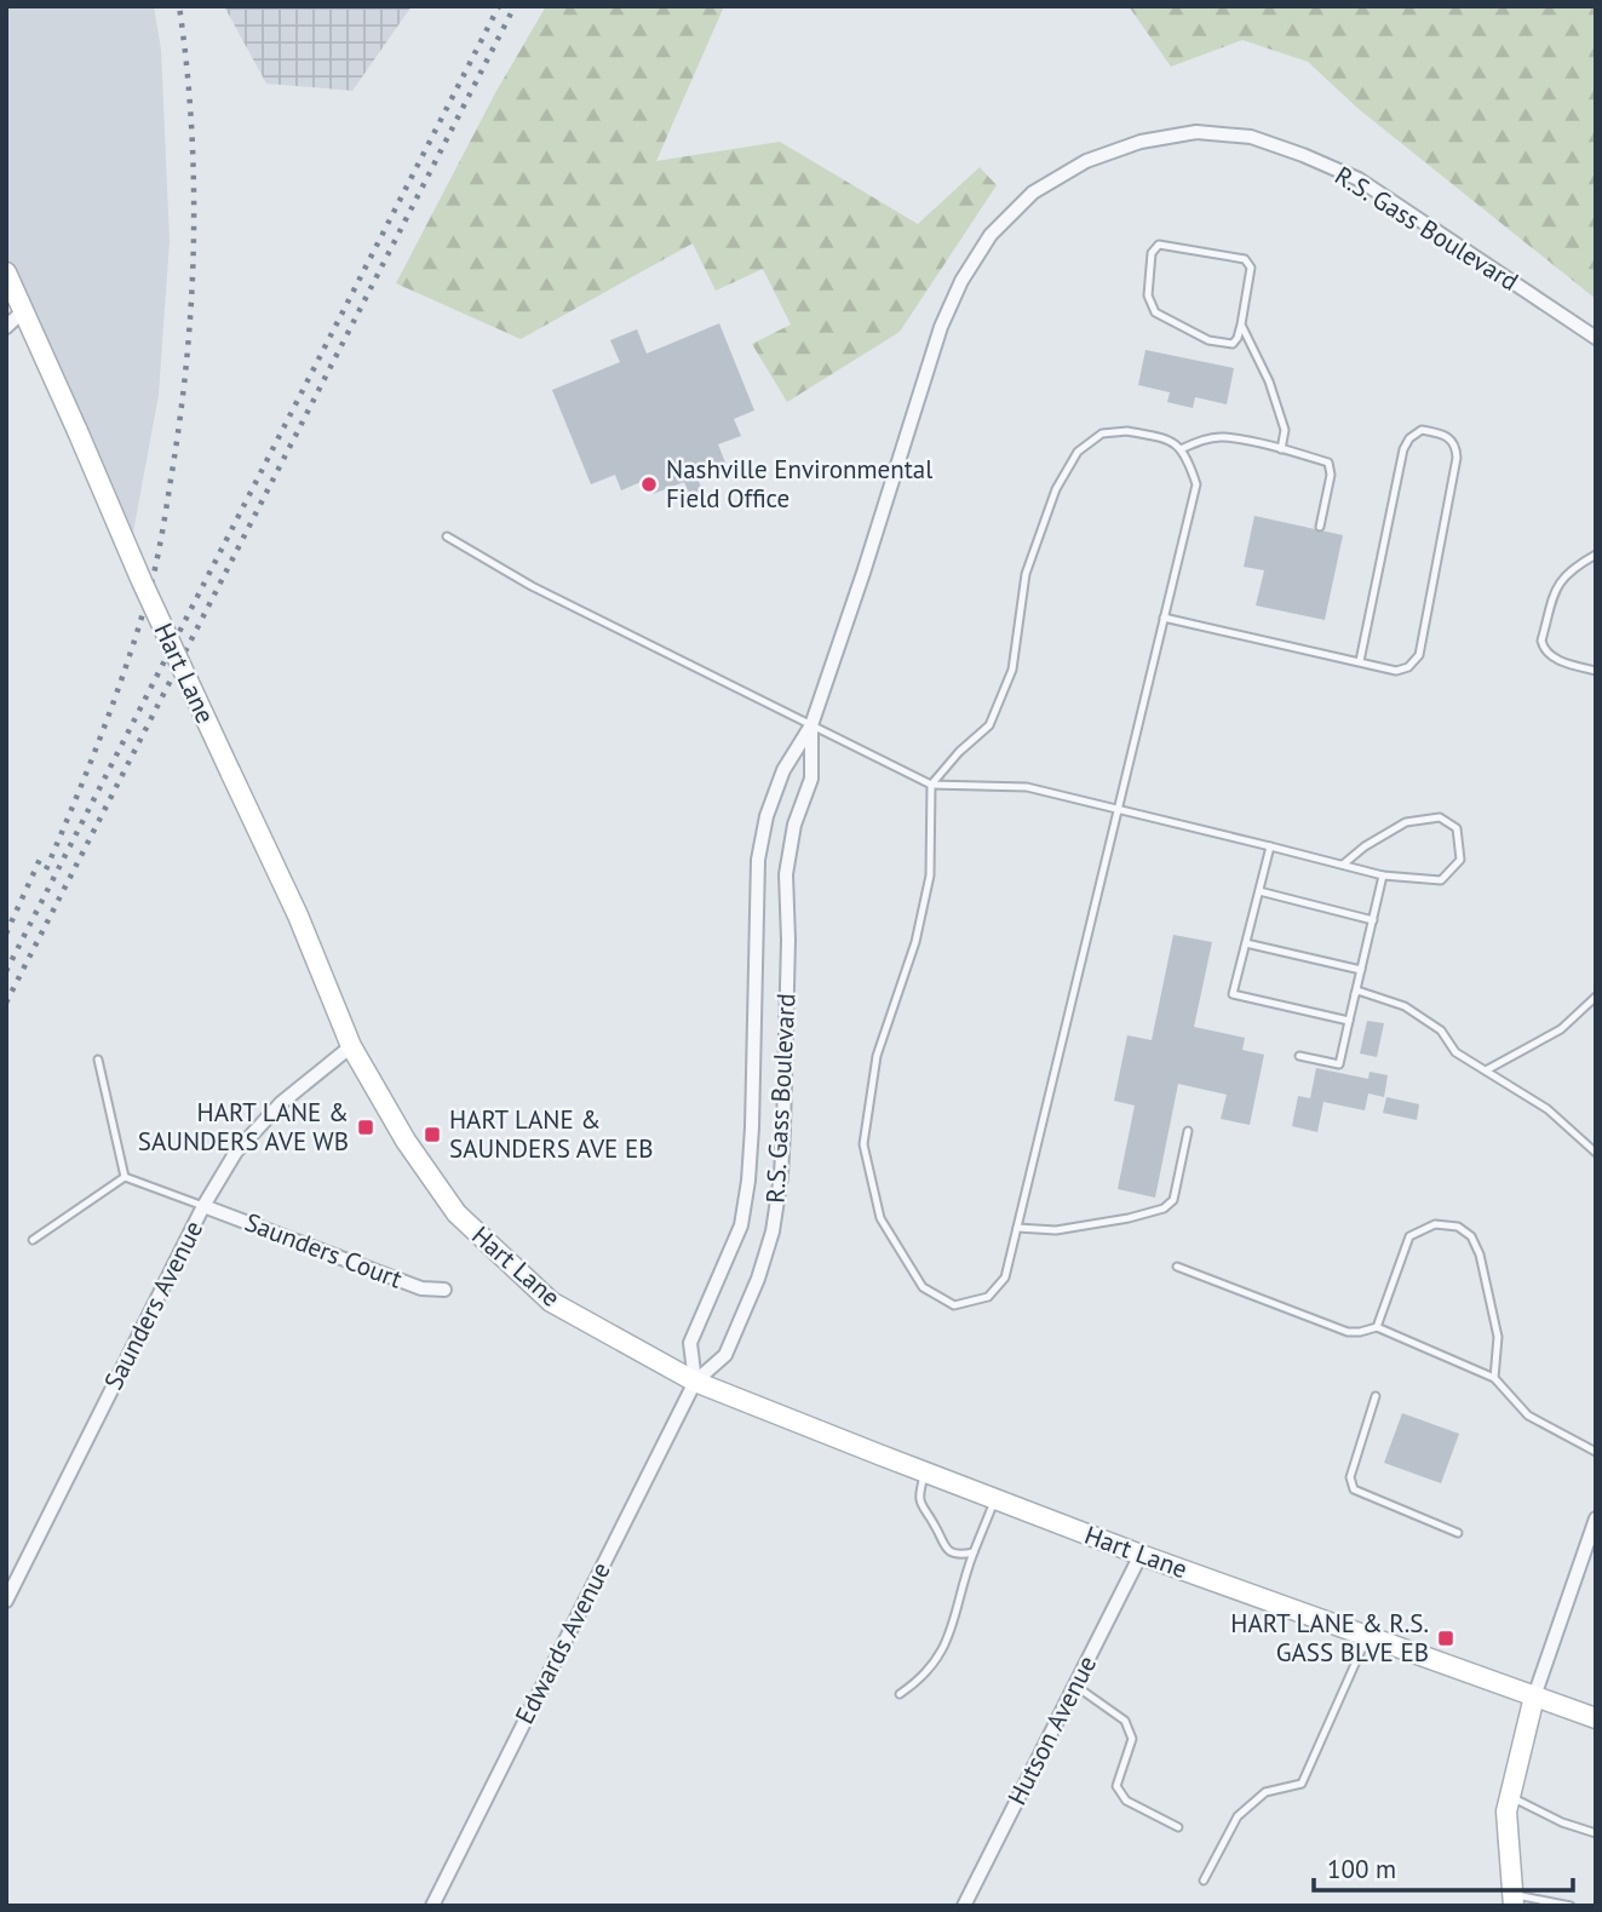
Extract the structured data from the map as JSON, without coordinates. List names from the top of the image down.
{
  "streets": {
    "main road": ["Hart Lane"],
    "street": [
      "R.S. Gass Boulevard",
      "Saunders Court",
      "Saunders Avenue",
      "Edwards Avenue",
      "Hutson Avenue"
    ]
  },
  "crossings": [
    ["R.S. Gass Boulevard", "Hart Lane"],
    ["R.S. Gass Boulevard", "Edwards Avenue"],
    ["Hart Lane", "Saunders Avenue"],
    ["Hart Lane", "Edwards Avenue"],
    ["Hart Lane", "Hutson Avenue"],
    ["Saunders Court", "Saunders Avenue"]
  ],
  "places": {
    "other": ["Nashville Environmental Field Office"],
    "transit": ["HART LANE & SAUNDERS AVE WB", "HART LANE & SAUNDERS AVE EB", "HART LANE & R.S. GASS BLVE EB"]
  },
  "scale_bar": "100 m"
}
